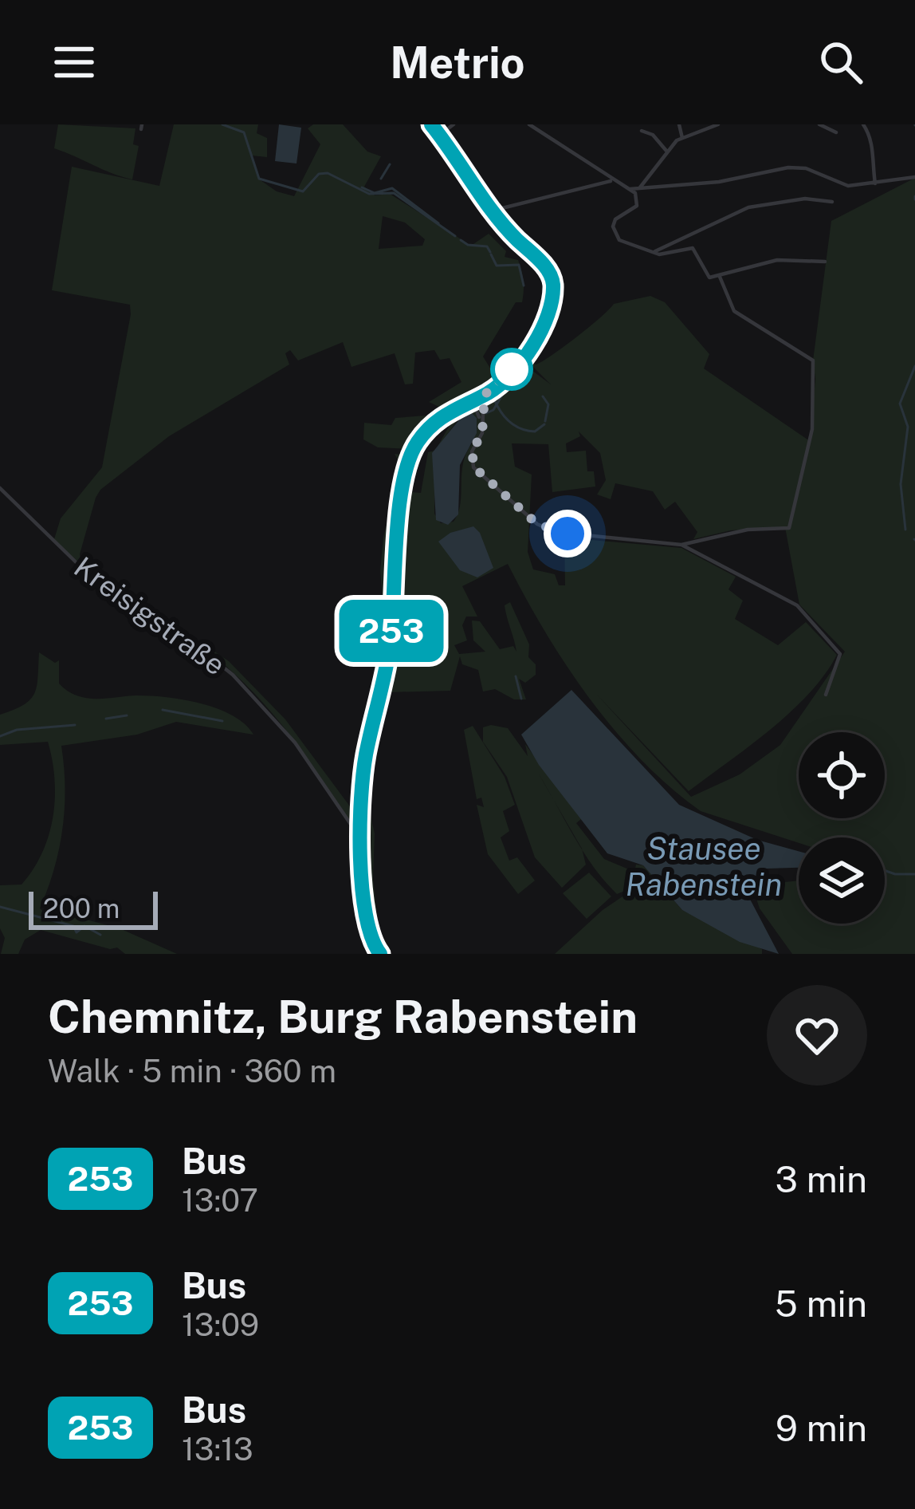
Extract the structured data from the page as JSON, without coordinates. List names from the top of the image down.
{
  "streets": {
    "street": ["Kreisigstraße"]
  },
  "water": ["Stausee Rabenstein"],
  "lines": ["bus line 253"],
  "scale_bar": "200 m",
  "page": {
    "header": "Metrio",
    "on_map": "253",
    "scale": "200 m",
    "heading": ["Chemnitz, Burg Rabenstein", "Walk · 5 min · 360 m"],
    "list": [
      {
        "mark": "253",
        "name": "Bus",
        "note": "13:07",
        "value": "3 min"
      },
      {
        "mark": "253",
        "name": "Bus",
        "note": "13:09",
        "value": "5 min"
      },
      {
        "mark": "253",
        "name": "Bus",
        "note": "13:13",
        "value": "9 min"
      }
    ]
  }
}
